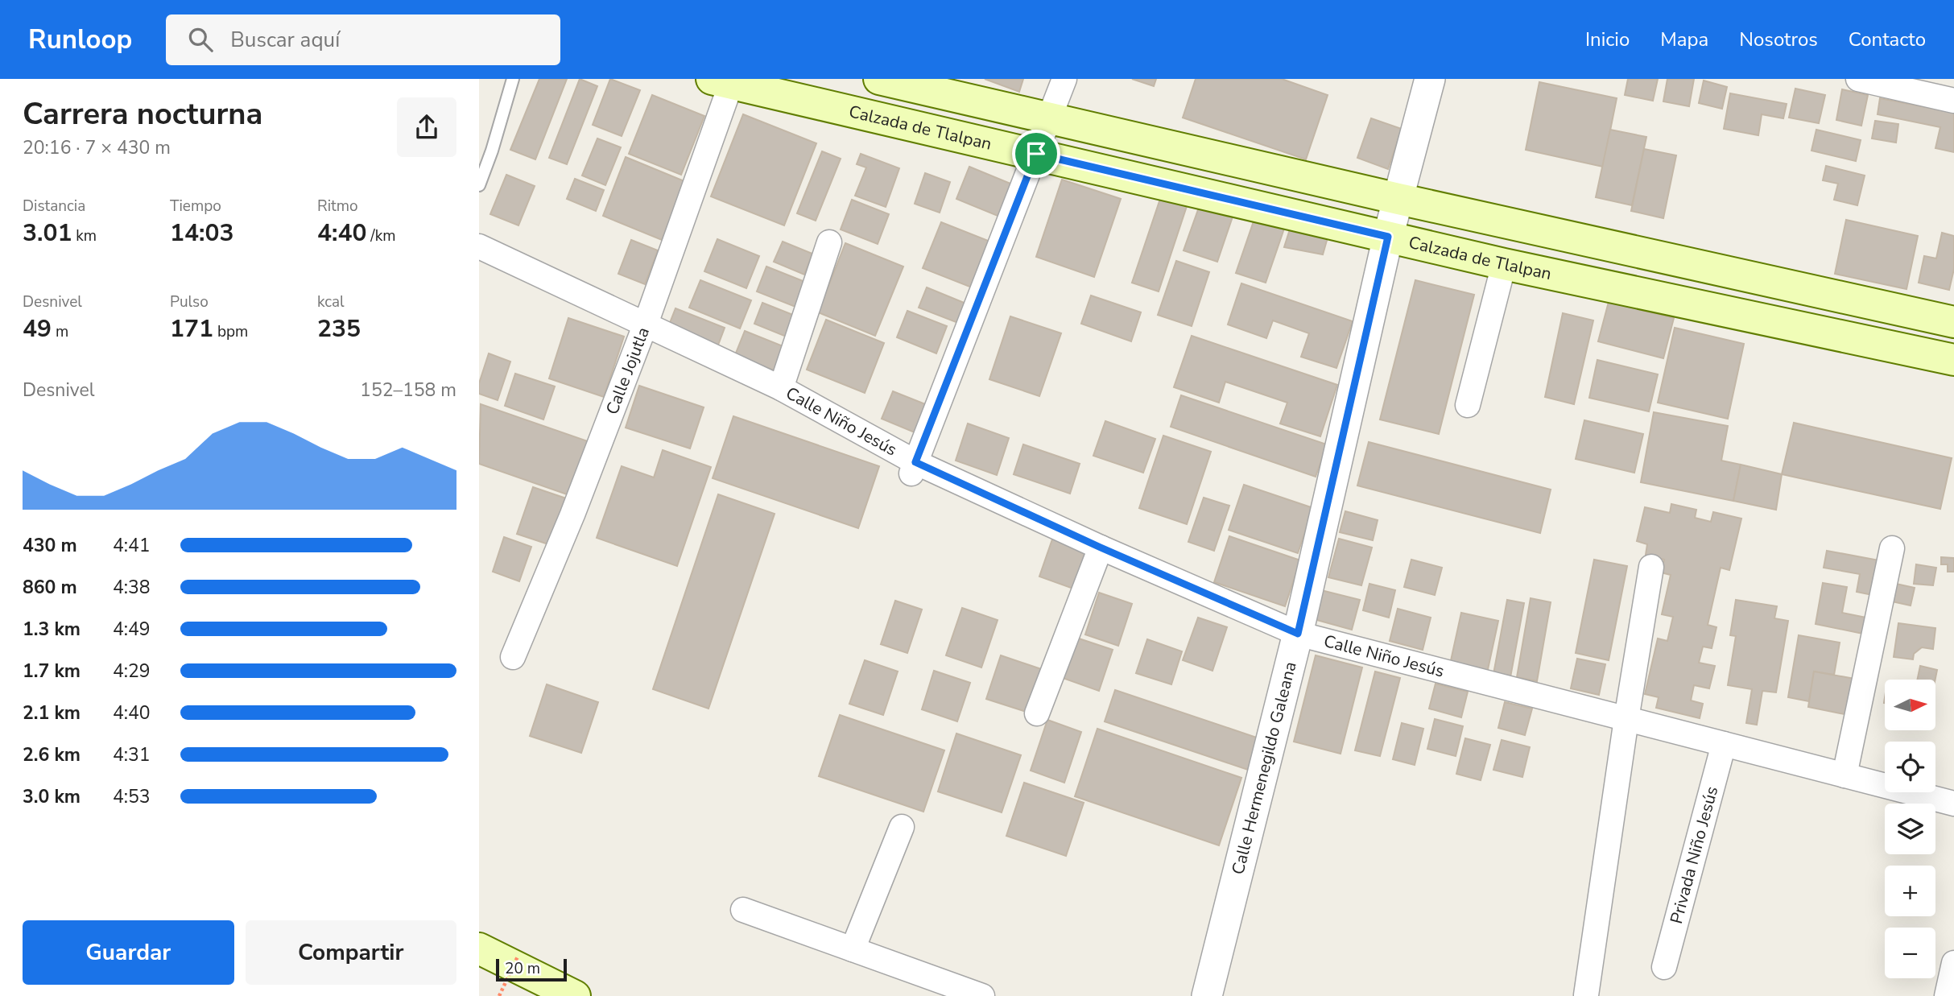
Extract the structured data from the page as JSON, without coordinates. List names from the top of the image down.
{
  "streets": {
    "main road": ["Calzada de Tlalpan"],
    "street": [
      "Calle Jojutla",
      "Calle Niño Jesús",
      "Calle Hermenegildo Galeana",
      "Privada Niño Jesús"
    ]
  },
  "crossings": [
    ["Calzada de Tlalpan", "Calle Jojutla"],
    ["Calzada de Tlalpan", "Calle Hermenegildo Galeana"],
    ["Calle Jojutla", "Calle Niño Jesús"],
    ["Calle Niño Jesús", "Calle Hermenegildo Galeana"],
    ["Calle Niño Jesús", "Privada Niño Jesús"]
  ],
  "scale_bar": "20 m",
  "north": "right",
  "page": {
    "header": "Runloop",
    "search": "Buscar aquí",
    "nav": [
      "Inicio",
      "Mapa",
      "Nosotros",
      "Contacto"
    ],
    "heading": ["Carrera nocturna", "20:16 · 7 × 430 m"],
    "stats": [
      ["Distancia", "3.01 km"],
      ["Tiempo", "14:03"],
      ["Ritmo", "4:40 /km"],
      ["Desnivel", "49 m"],
      ["Pulso", "171 bpm"],
      ["kcal", "235"]
    ],
    "chart": ["Desnivel", "152–158 m"],
    "list": [
      {
        "name": "430 m",
        "note": "4:41"
      },
      {
        "name": "860 m",
        "note": "4:38"
      },
      {
        "name": "1.3 km",
        "note": "4:49"
      },
      {
        "name": "1.7 km",
        "note": "4:29"
      },
      {
        "name": "2.1 km",
        "note": "4:40"
      },
      {
        "name": "2.6 km",
        "note": "4:31"
      },
      {
        "name": "3.0 km",
        "note": "4:53"
      }
    ],
    "map_buttons": ["+", "−"],
    "buttons": ["Guardar", "Compartir"],
    "scale": "20 m"
  }
}
